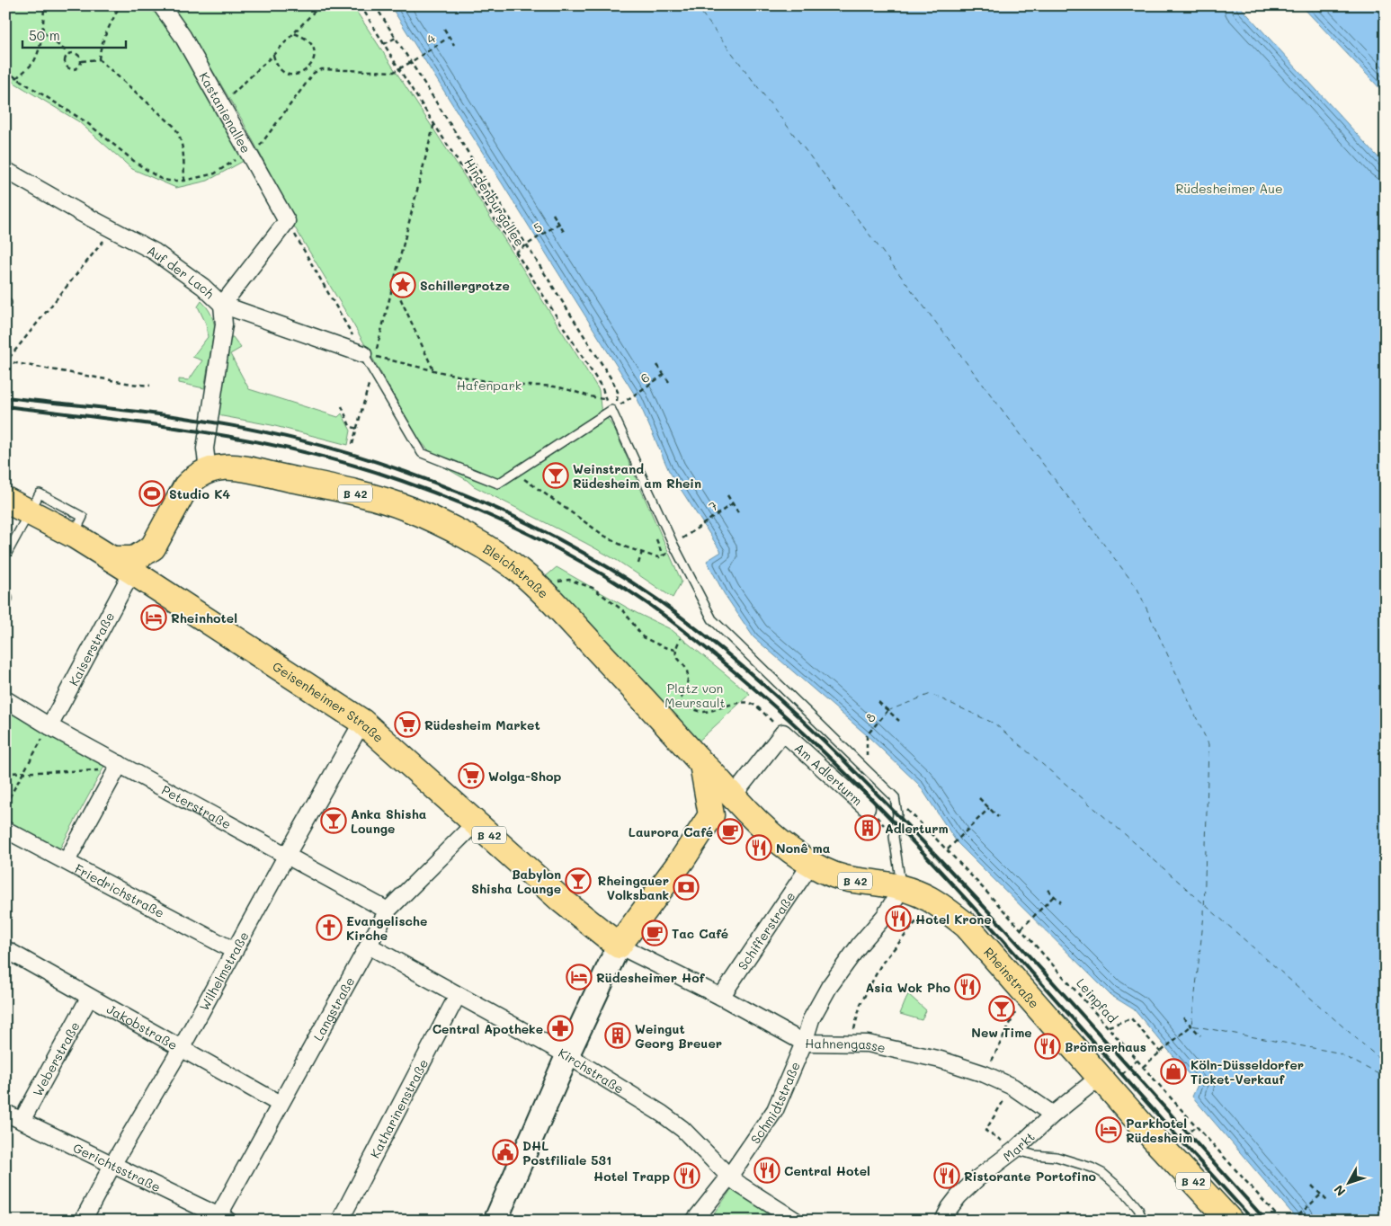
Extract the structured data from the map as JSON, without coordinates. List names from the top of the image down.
{
  "streets": {
    "main road": [
      "B 42",
      "Bleichstraße",
      "Geisenheimer Straße",
      "Rheinstraße"
    ],
    "street": [
      "Kastanienallee",
      "Auf der Lach",
      "Kaiserstraße",
      "Am Adlerturm",
      "Peterstraße",
      "Friedrichstraße",
      "Schifferstraße",
      "Wilhelmstraße",
      "Langstraße",
      "Jakobstraße",
      "Hahnengasse",
      "Weberstraße",
      "Kirchstraße",
      "Schmidtstraße",
      "Katharinenstraße",
      "Markt",
      "Gerichtsstraße"
    ],
    "path": [
      "4",
      "Hindenburgallee",
      "5",
      "6",
      "7",
      "8",
      "Leinpfad"
    ]
  },
  "crossings": [
    ["4", "Hindenburgallee"],
    ["Hindenburgallee", "5"],
    ["Hindenburgallee", "6"],
    ["B 42", "Bleichstraße"],
    ["B 42", "Geisenheimer Straße"],
    ["Bleichstraße", "Am Adlerturm"],
    ["Bleichstraße", "Rheinstraße"],
    ["Kaiserstraße", "Geisenheimer Straße"],
    ["Kaiserstraße", "Peterstraße"],
    ["Geisenheimer Straße", "Wilhelmstraße"],
    ["Geisenheimer Straße", "Langstraße"],
    ["Geisenheimer Straße", "Hahnengasse"],
    ["Am Adlerturm", "Rheinstraße"],
    ["Peterstraße", "Wilhelmstraße"],
    ["Peterstraße", "Langstraße"],
    ["Friedrichstraße", "Wilhelmstraße"],
    ["Schifferstraße", "Rheinstraße"],
    ["Schifferstraße", "Hahnengasse"],
    ["Wilhelmstraße", "Jakobstraße"],
    ["Wilhelmstraße", "Gerichtsstraße"],
    ["Rheinstraße", "Schmidtstraße"],
    ["Rheinstraße", "Markt"],
    ["Langstraße", "Jakobstraße"],
    ["Langstraße", "Kirchstraße"],
    ["Langstraße", "Gerichtsstraße"],
    ["Jakobstraße", "Weberstraße"],
    ["Hahnengasse", "Schmidtstraße"],
    ["Hahnengasse", "Markt"],
    ["Weberstraße", "Gerichtsstraße"],
    ["Kirchstraße", "Schmidtstraße"],
    ["Kirchstraße", "Katharinenstraße"]
  ],
  "parks": ["Rüdesheimer Aue", "Hafenpark", "Platz von Meursault"],
  "places": {
    "place": ["Schillergrotze"],
    "bar": [
      "Weinstrand Rüdesheim am Rhein",
      "Anka Shisha Lounge",
      "Babylon Shisha Lounge",
      "New Time"
    ],
    "sports": ["Studio K4"],
    "hotel": ["Rheinhotel", "Rüdesheimer Hof", "Parkhotel Rüdesheim"],
    "supermarket": ["Rüdesheim Market", "Wolga-Shop"],
    "building": ["Adlerturm", "Weingut Georg Breuer"],
    "cafe": ["Laurora Café", "Tac Café"],
    "restaurant": [
      "Nonê ma",
      "Hotel Krone",
      "Asia Wok Pho",
      "Brömserhaus",
      "Central Hotel",
      "Hotel Trapp",
      "Ristorante Portofino"
    ],
    "bank": ["Rheingauer Volksbank"],
    "church": ["Evangelische Kirche"],
    "pharmacy": ["Central Apotheke"],
    "shop": ["Köln-Düsseldorfer Ticket-Verkauf"],
    "public building": ["DHL Postfiliale 531"]
  },
  "scale_bar": "50 m",
  "north": "bottom left"
}
